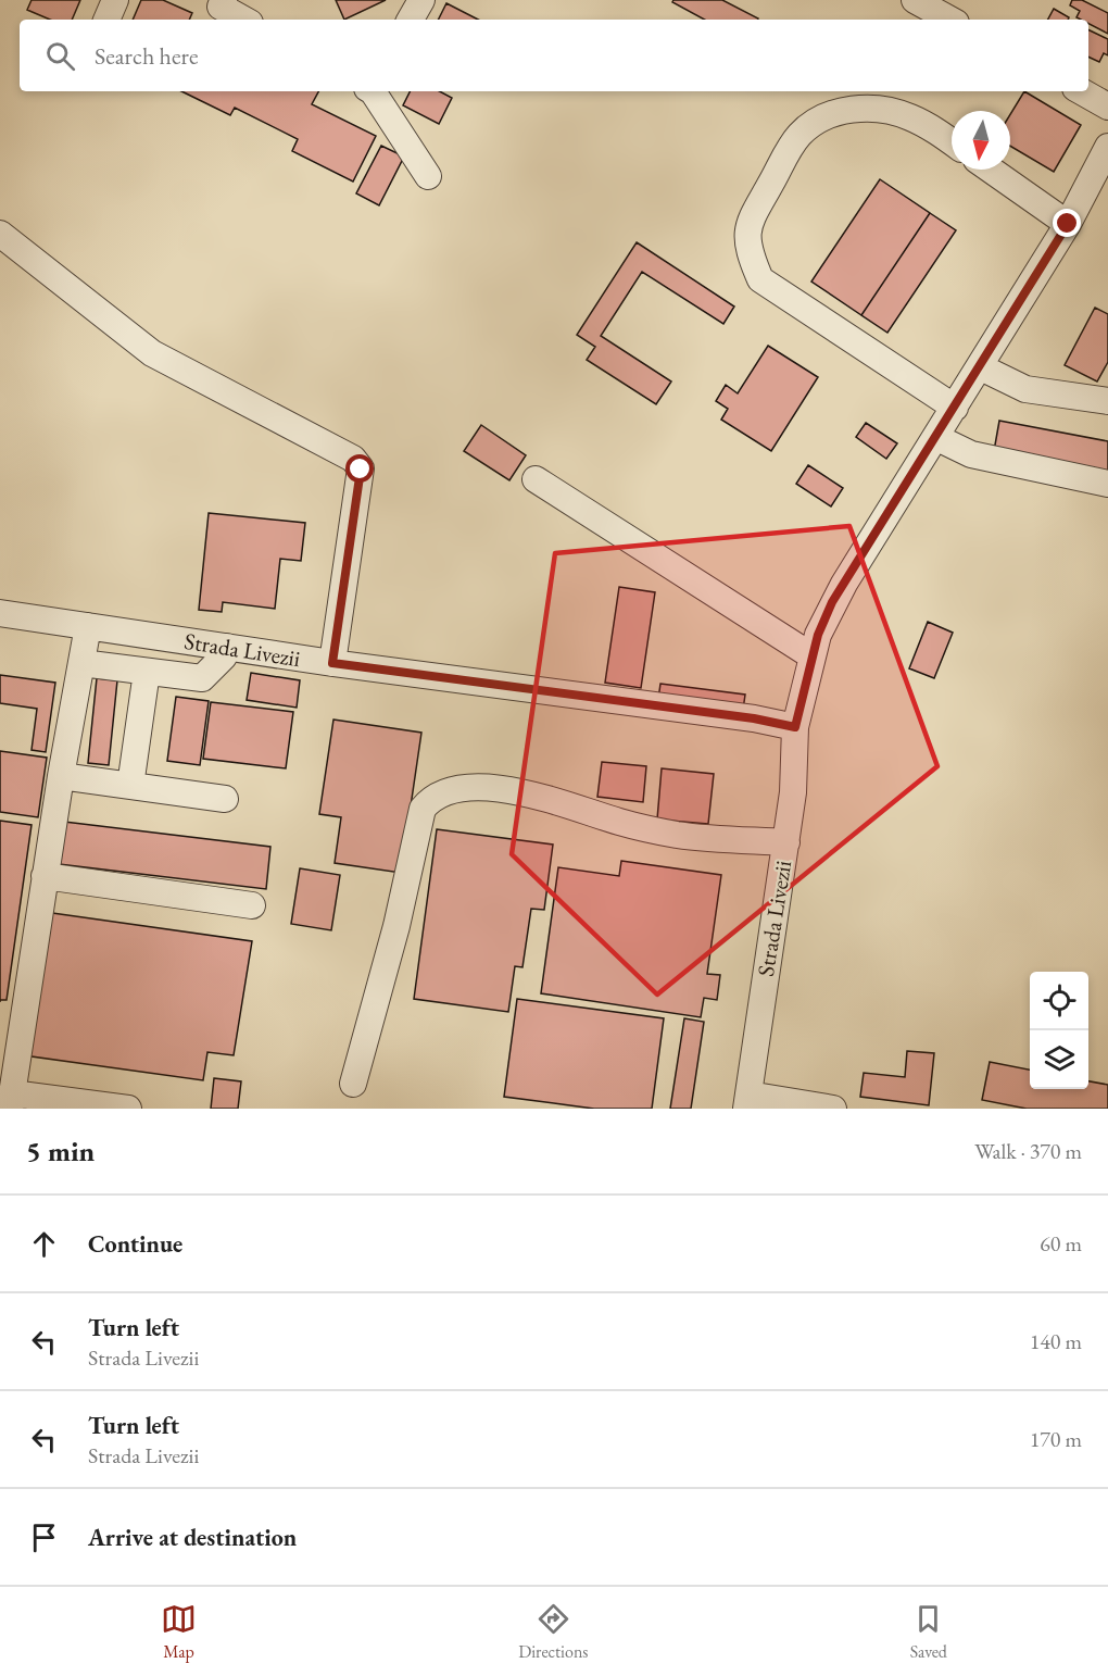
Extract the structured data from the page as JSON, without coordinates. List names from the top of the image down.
{
  "streets": {
    "street": ["Strada Livezii"]
  },
  "north": "bottom",
  "page": {
    "search": "Search here",
    "heading": ["5 min", "Walk · 370 m"],
    "list": [
      ["Continue", "60 m"],
      ["Turn left", "Strada Livezii", "140 m"],
      ["Turn left", "Strada Livezii", "170 m"],
      "Arrive at destination"
    ],
    "nav": ["Map", "Directions", "Saved"]
  }
}
